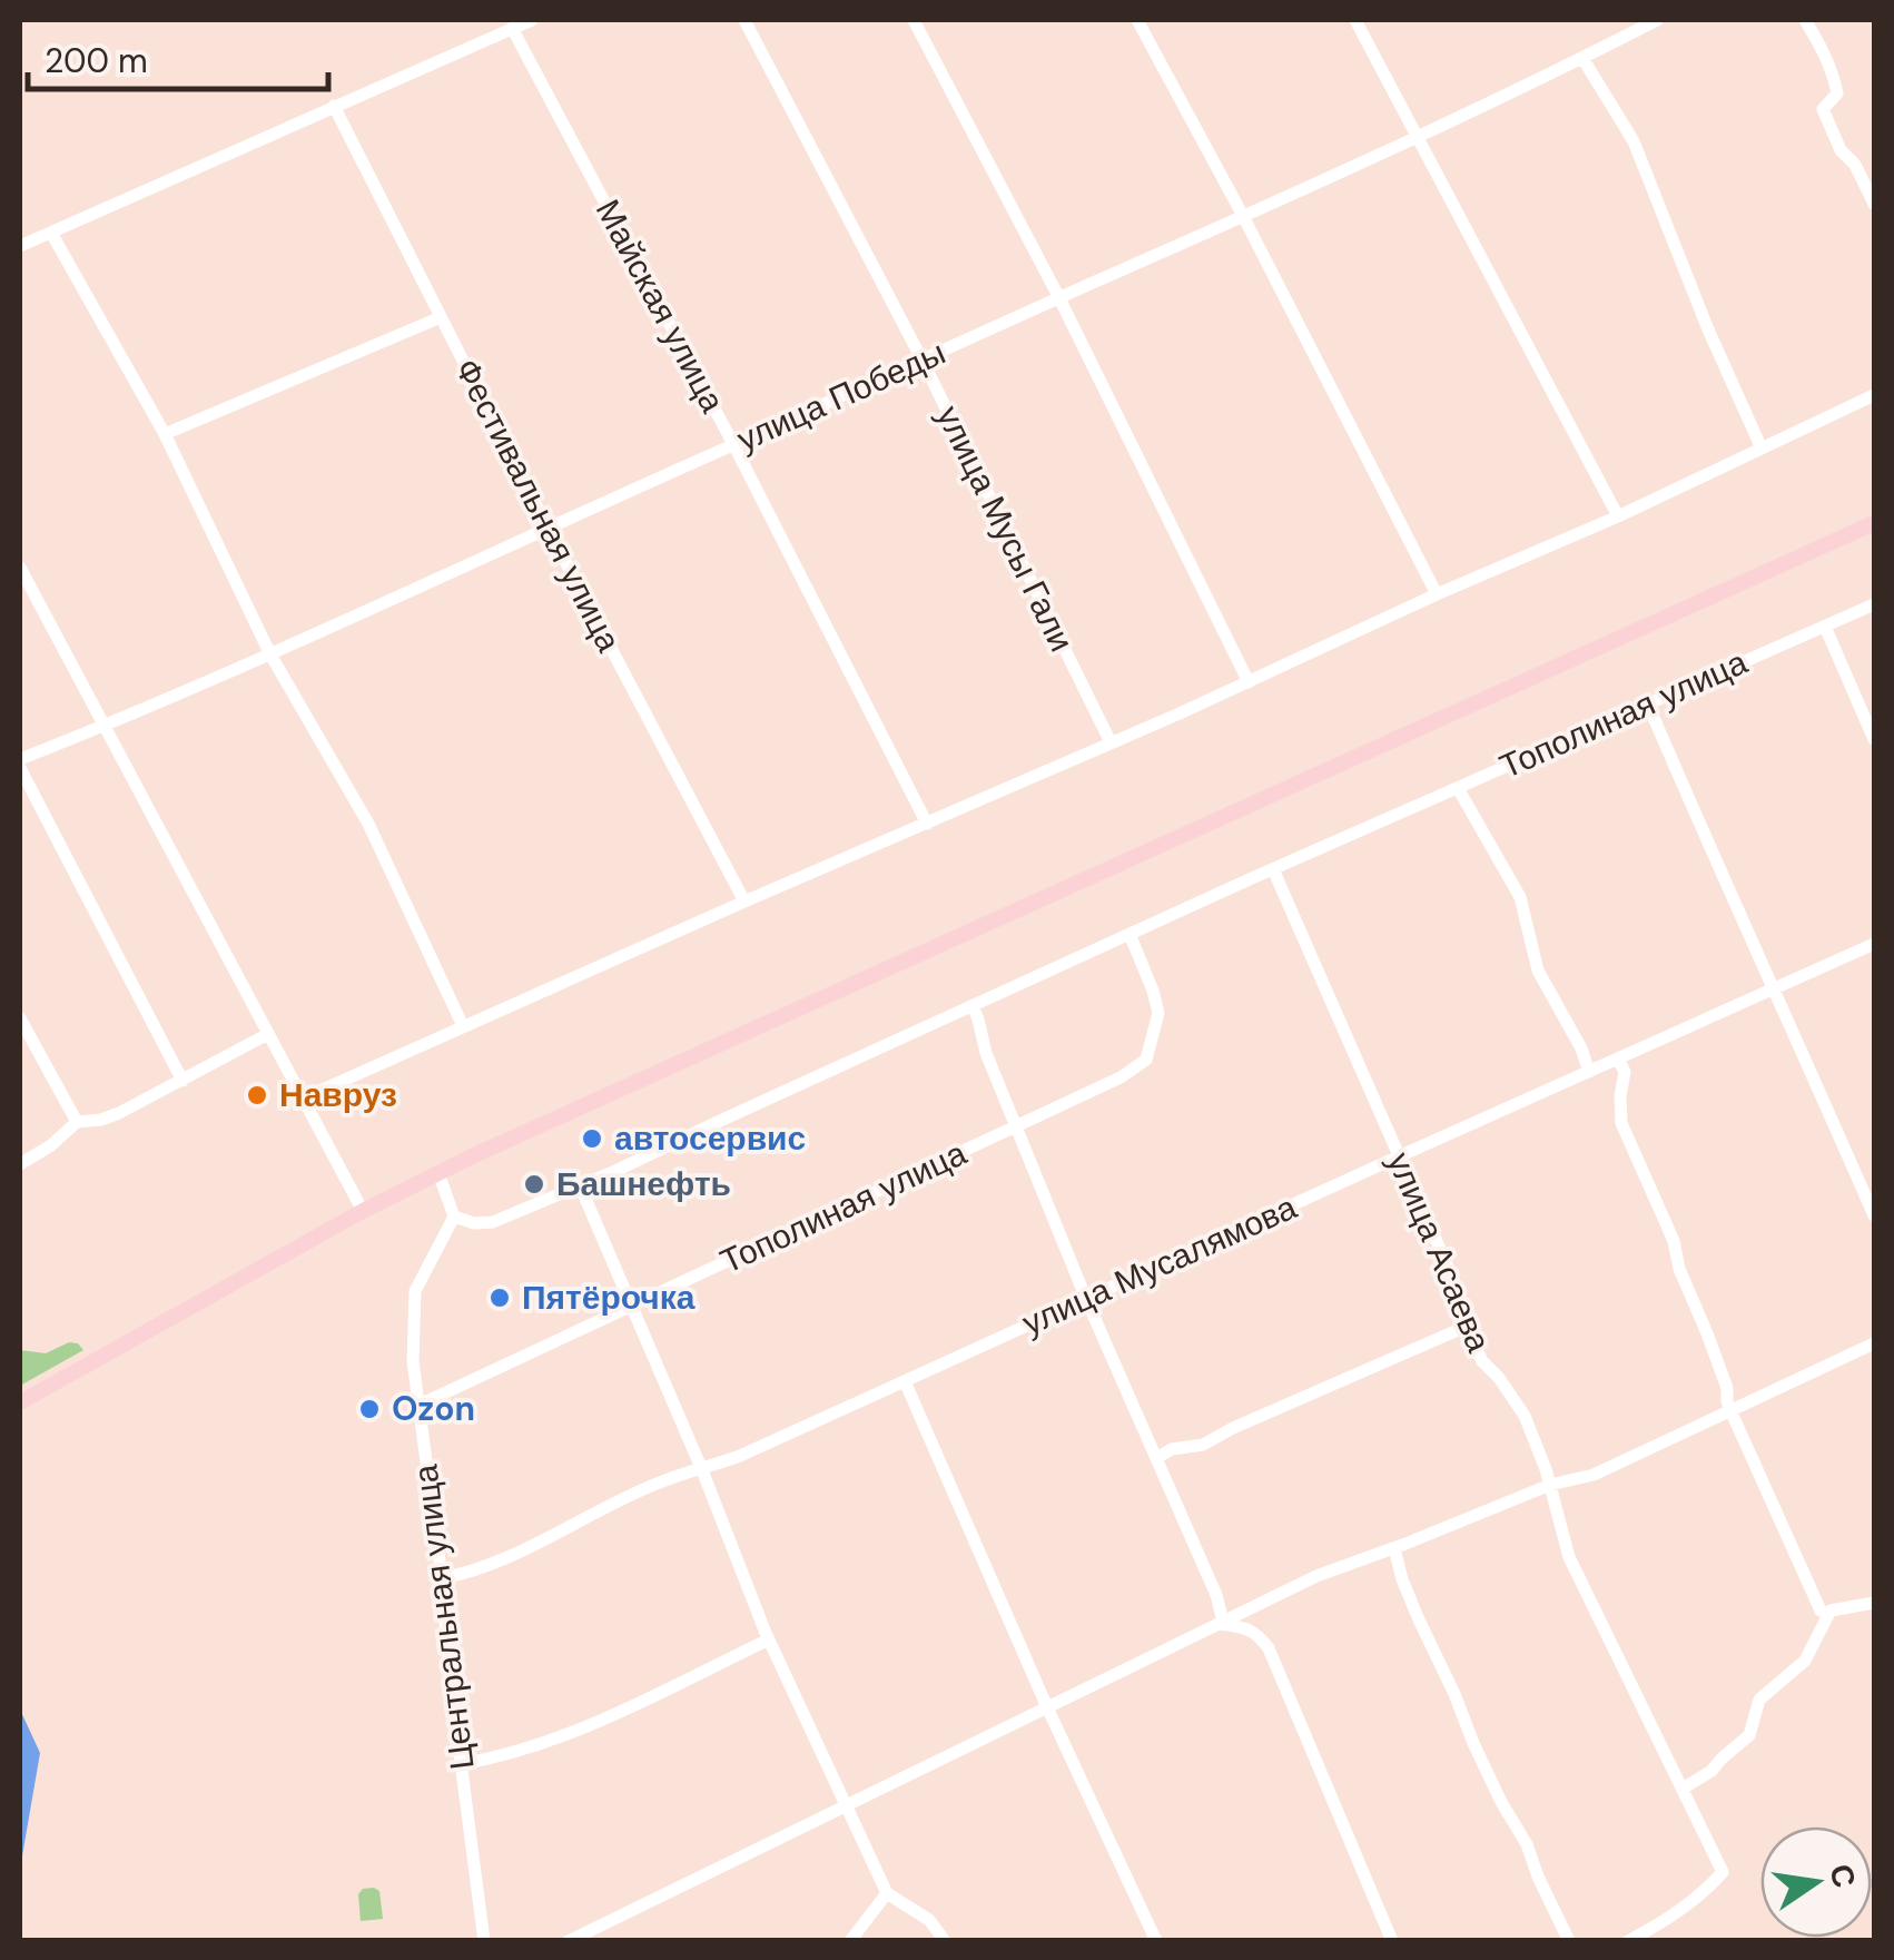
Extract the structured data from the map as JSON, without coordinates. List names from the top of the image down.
{
  "streets": {
    "street": [
      "Майская улица",
      "улица Победы",
      "Фестивальная улица",
      "улица Мусы Гали",
      "Тополиная улица",
      "улица Асаева",
      "улица Мусалямова",
      "Центральная улица"
    ]
  },
  "crossings": [
    ["Майская улица", "улица Победы"],
    ["улица Победы", "Фестивальная улица"],
    ["улица Победы", "улица Мусы Гали"],
    ["Тополиная улица", "улица Асаева"],
    ["Тополиная улица", "Центральная улица"],
    ["улица Асаева", "улица Мусалямова"],
    ["улица Мусалямова", "Центральная улица"]
  ],
  "places": [
    "Навруз",
    "автосервис",
    "Башнефть",
    "Пятёрочка",
    "Ozon"
  ],
  "scale_bar": "200 m",
  "north": "right"
}
